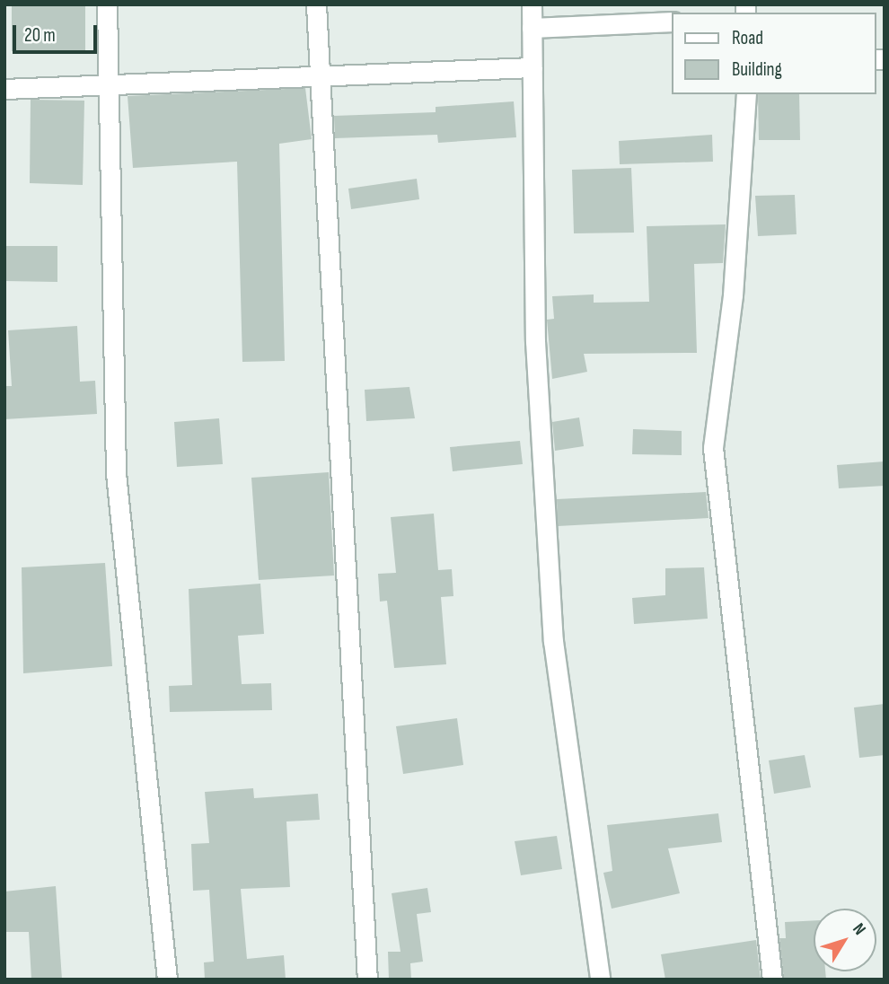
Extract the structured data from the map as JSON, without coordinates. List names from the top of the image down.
{
  "legend": ["Road", "Building"],
  "scale_bar": "20 m",
  "north": "top right"
}
